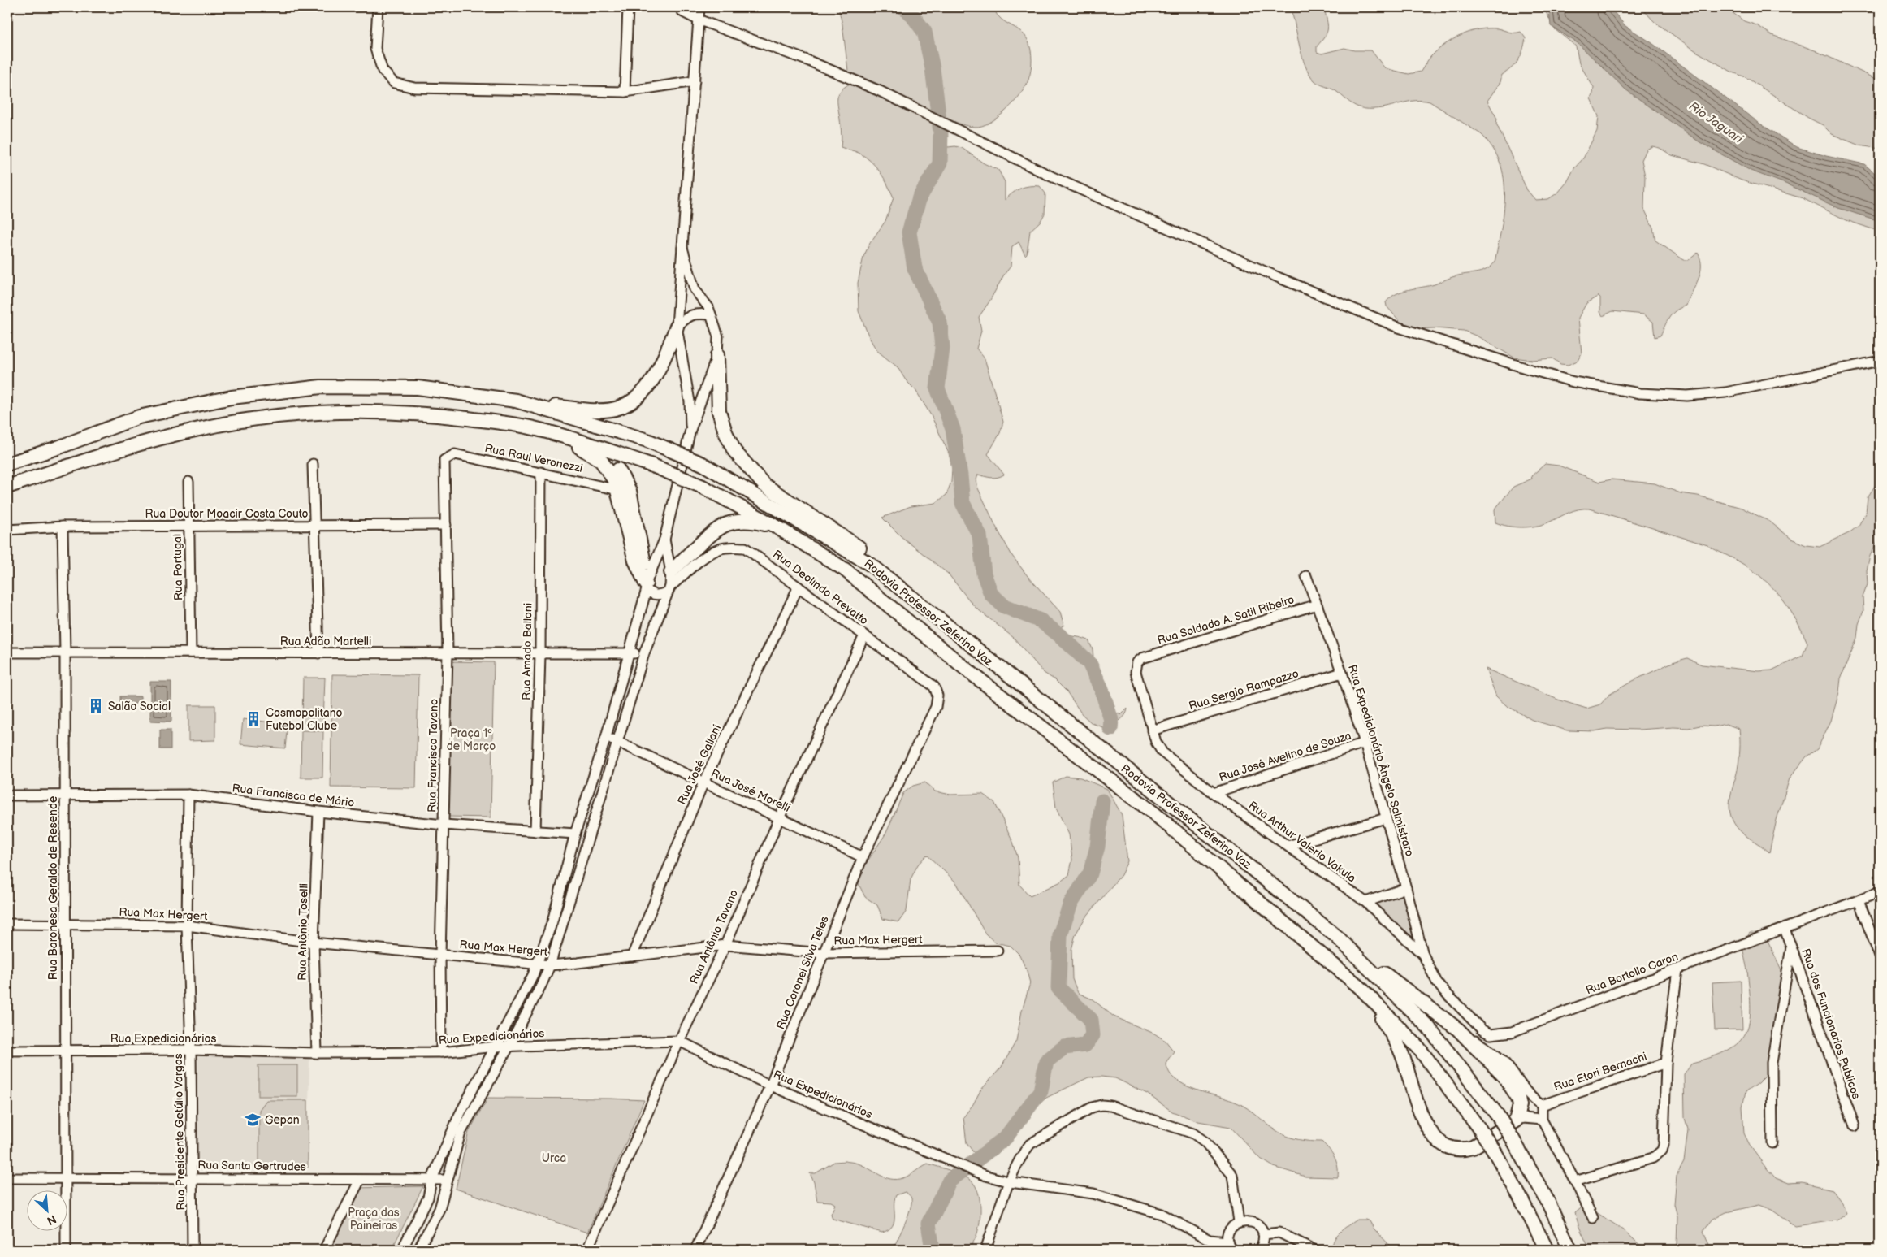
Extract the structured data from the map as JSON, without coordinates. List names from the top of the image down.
{
  "streets": {
    "highway": ["Rodovia Professor Zeferino Vaz"],
    "street": [
      "Rua Raul Veronezzi",
      "Rua Doutor Moacir Costa Couto",
      "Rua Portugal",
      "Rua Deolindo Prevatto",
      "Rua Soldado A. Satil Ribeiro",
      "Rua Adão Martelli",
      "Rua Amado Balloni",
      "Rua Sergio Rampazzo",
      "Rua Francisco Tavano",
      "Rua José Avelino de Souza",
      "Rua Expedicionário Ângelo Salmistraro",
      "Rua José Gallani",
      "Rua José Morelli",
      "Rua Francisco de Mário",
      "Rua Arthur Valerio Vakula",
      "Rua Baronesa Geraldo de Resende",
      "Rua Max Hergert",
      "Rua Antônio Toselli",
      "Rua Antônio Tavano",
      "Rua Coronel Silva Teles",
      "Rua Bortollo Caron",
      "Rua dos Funcionarios Publicos",
      "Rua Expedicionários",
      "Rua Etori Bernachi",
      "Rua Presidente Getúlio Vargas",
      "Rua Santa Gertrudes"
    ]
  },
  "crossings": [
    ["Rua Raul Veronezzi", "Rua Amado Balloni"],
    ["Rua Raul Veronezzi", "Rua Francisco Tavano"],
    ["Rua Doutor Moacir Costa Couto", "Rua Portugal"],
    ["Rua Doutor Moacir Costa Couto", "Rua Francisco Tavano"],
    ["Rua Doutor Moacir Costa Couto", "Rua Baronesa Geraldo de Resende"],
    ["Rua Portugal", "Rua Adão Martelli"],
    ["Rua Deolindo Prevatto", "Rua José Gallani"],
    ["Rua Deolindo Prevatto", "Rua Antônio Tavano"],
    ["Rua Deolindo Prevatto", "Rua Coronel Silva Teles"],
    ["Rua Soldado A. Satil Ribeiro", "Rua Sergio Rampazzo"],
    ["Rua Soldado A. Satil Ribeiro", "Rua Expedicionário Ângelo Salmistraro"],
    ["Rua Soldado A. Satil Ribeiro", "Rua Arthur Valerio Vakula"],
    ["Rua Adão Martelli", "Rua Amado Balloni"],
    ["Rua Adão Martelli", "Rua Francisco Tavano"],
    ["Rua Adão Martelli", "Rua Baronesa Geraldo de Resende"],
    ["Rua Amado Balloni", "Rua Francisco de Mário"],
    ["Rua Sergio Rampazzo", "Rua Expedicionário Ângelo Salmistraro"],
    ["Rua Sergio Rampazzo", "Rua Arthur Valerio Vakula"],
    ["Rua Francisco Tavano", "Rua Francisco de Mário"],
    ["Rua Francisco Tavano", "Rua Max Hergert"],
    ["Rua Francisco Tavano", "Rua Expedicionários"],
    ["Rua José Avelino de Souza", "Rua Expedicionário Ângelo Salmistraro"],
    ["Rua José Avelino de Souza", "Rua Arthur Valerio Vakula"],
    ["Rua Expedicionário Ângelo Salmistraro", "Rua Arthur Valerio Vakula"],
    ["Rua Expedicionário Ângelo Salmistraro", "Rua Bortollo Caron"],
    ["Rua José Gallani", "Rua José Morelli"],
    ["Rua José Gallani", "Rua Max Hergert"],
    ["Rua José Morelli", "Rua Antônio Tavano"],
    ["Rua José Morelli", "Rua Coronel Silva Teles"],
    ["Rua Francisco de Mário", "Rua Baronesa Geraldo de Resende"],
    ["Rua Francisco de Mário", "Rua Antônio Toselli"],
    ["Rua Francisco de Mário", "Rua Presidente Getúlio Vargas"],
    ["Rua Arthur Valerio Vakula", "Rua Bortollo Caron"],
    ["Rua Baronesa Geraldo de Resende", "Rua Max Hergert"],
    ["Rua Baronesa Geraldo de Resende", "Rua Expedicionários"],
    ["Rua Baronesa Geraldo de Resende", "Rua Santa Gertrudes"],
    ["Rua Max Hergert", "Rua Antônio Toselli"],
    ["Rua Max Hergert", "Rua Antônio Tavano"],
    ["Rua Max Hergert", "Rua Coronel Silva Teles"],
    ["Rua Max Hergert", "Rua Presidente Getúlio Vargas"],
    ["Rua Antônio Toselli", "Rua Expedicionários"],
    ["Rua Antônio Tavano", "Rua Expedicionários"],
    ["Rua Coronel Silva Teles", "Rua Expedicionários"],
    ["Rua Bortollo Caron", "Rua dos Funcionarios Publicos"],
    ["Rua Expedicionários", "Rua Presidente Getúlio Vargas"],
    ["Rua Presidente Getúlio Vargas", "Rua Santa Gertrudes"]
  ],
  "water": ["Rio Jaguari"],
  "parks": ["Praça 1º de Março", "Urca", "Praça das Paineiras"],
  "places": {
    "building": ["Salão Social", "Cosmopolitano Futebol Clube"],
    "school or university": ["Gepan"]
  },
  "north": "bottom right"
}
